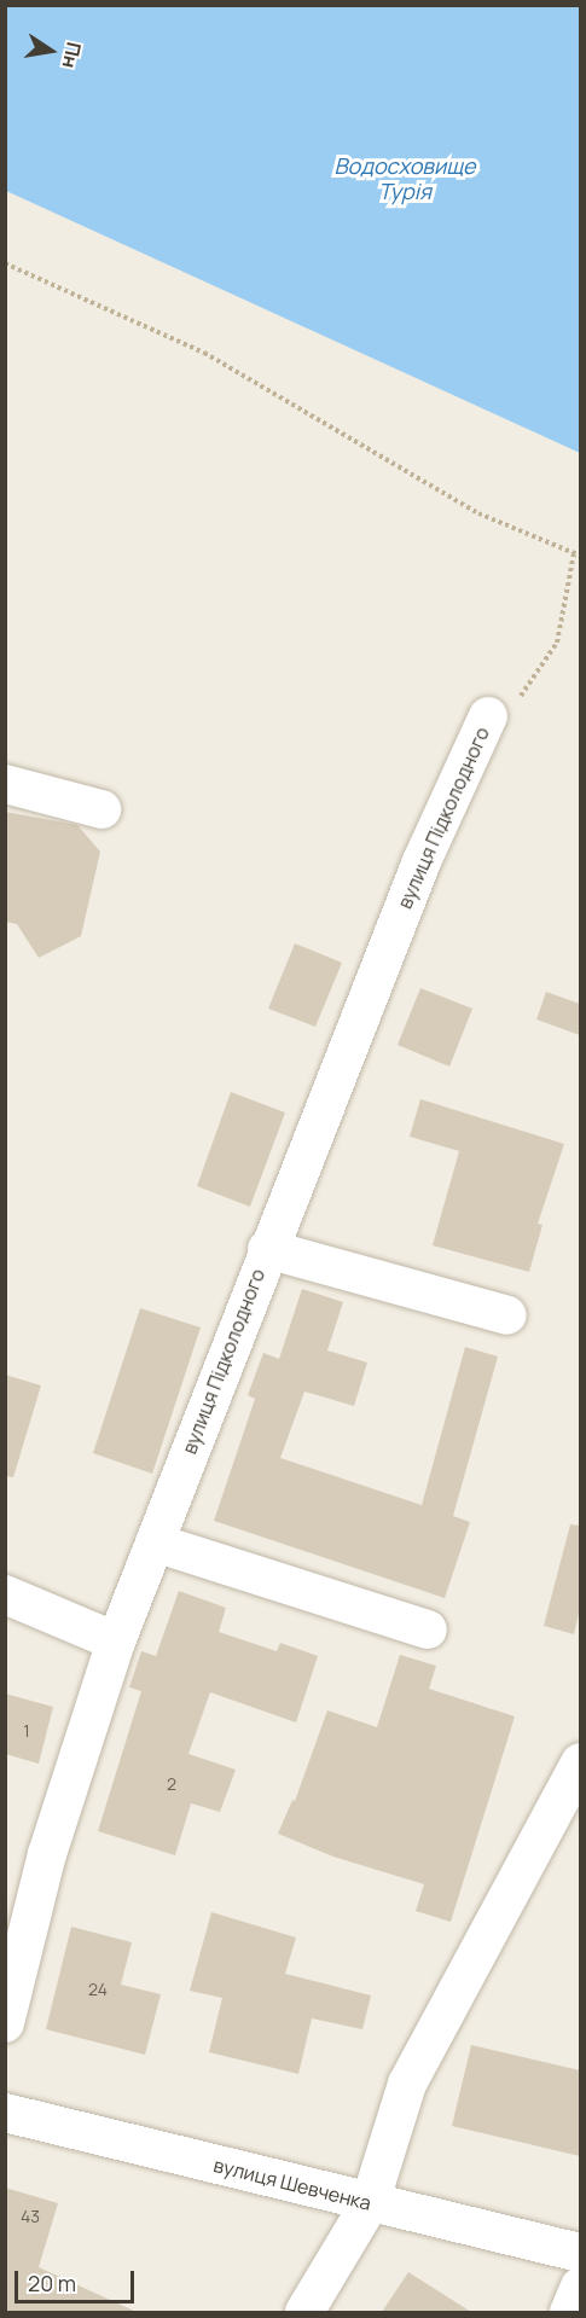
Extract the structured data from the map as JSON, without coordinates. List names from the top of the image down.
{
  "streets": {
    "street": ["вулиця Підколодного", "вулиця Шевченка"]
  },
  "water": ["Водосховище Турія"],
  "house_numbers": [
    "1",
    "2",
    "24",
    "43"
  ],
  "scale_bar": "20 m",
  "north": "right"
}
